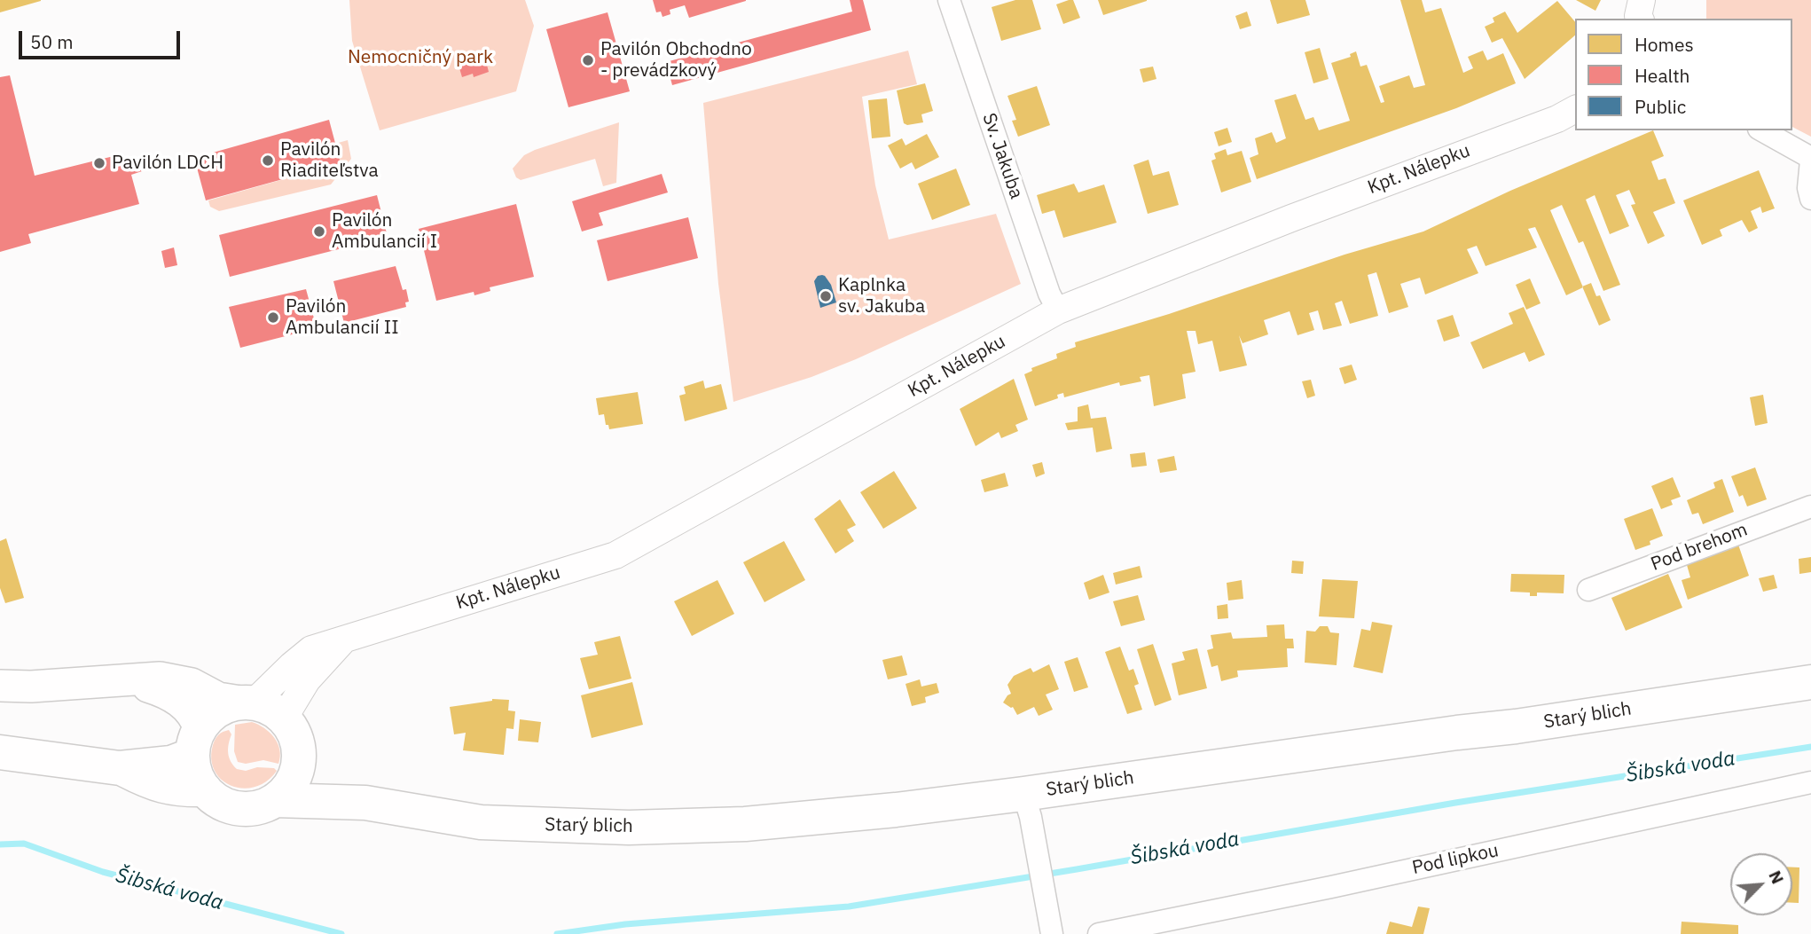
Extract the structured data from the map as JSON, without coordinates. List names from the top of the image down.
{
  "streets": {
    "main road": ["Starý blich"],
    "street": [
      "Sv. Jakuba",
      "Kpt. Nálepku",
      "Pod brehom",
      "Pod lipkou"
    ]
  },
  "crossings": [
    ["Sv. Jakuba", "Kpt. Nálepku"],
    ["Kpt. Nálepku", "Starý blich"]
  ],
  "water": ["Šibská voda"],
  "parks": ["Nemocničný park"],
  "places": [
    "Pavilón Obchodno - prevádzkový",
    "Pavilón Riaditeľstva",
    "Pavilón LDCH",
    "Pavilón Ambulancií I",
    "Kaplnka sv. Jakuba",
    "Pavilón Ambulancií II"
  ],
  "legend": ["Homes", "Health", "Public"],
  "scale_bar": "50 m",
  "north": "top right"
}
